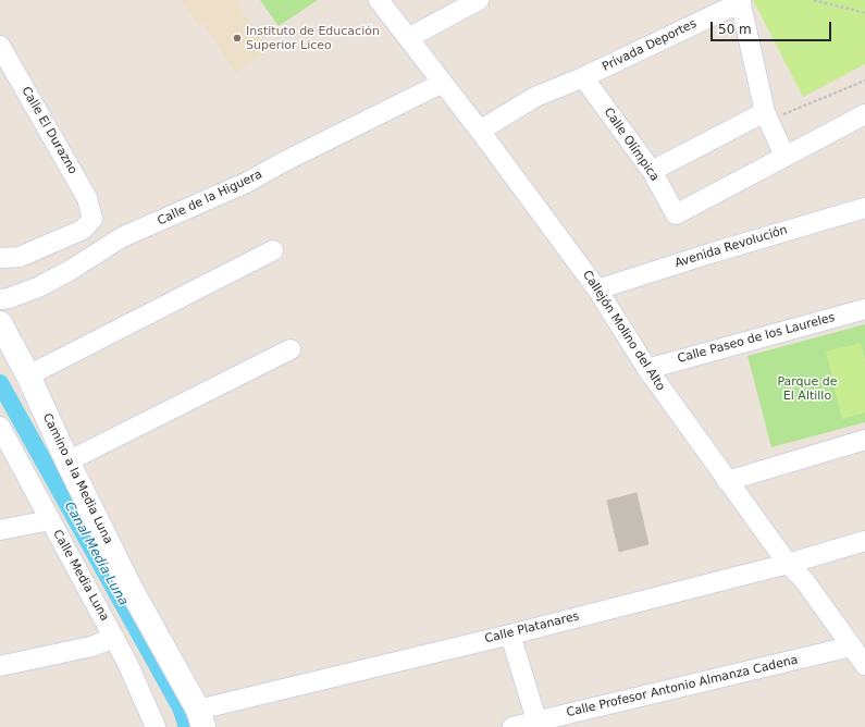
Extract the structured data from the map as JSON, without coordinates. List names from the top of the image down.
{
  "streets": {
    "street": [
      "Privada Deportes",
      "Calle El Durazno",
      "Calle Olímpica",
      "Calle de la Higuera",
      "Avenida Revolución",
      "Callejón Molino del Alto",
      "Calle Paseo de los Laureles",
      "Camino a la Media Luna",
      "Calle Media Luna",
      "Calle Platanares",
      "Calle Profesor Antonio Almanza Cadena"
    ]
  },
  "crossings": [
    ["Privada Deportes", "Calle Olímpica"],
    ["Privada Deportes", "Callejón Molino del Alto"],
    ["Calle de la Higuera", "Callejón Molino del Alto"],
    ["Avenida Revolución", "Callejón Molino del Alto"],
    ["Callejón Molino del Alto", "Calle Paseo de los Laureles"],
    ["Callejón Molino del Alto", "Calle Platanares"],
    ["Callejón Molino del Alto", "Calle Profesor Antonio Almanza Cadena"],
    ["Camino a la Media Luna", "Calle Platanares"]
  ],
  "water": ["Canal Media Luna"],
  "parks": ["Parque de El Altillo"],
  "places": ["Instituto de Educación Superior Liceo"],
  "scale_bar": "50 m"
}
